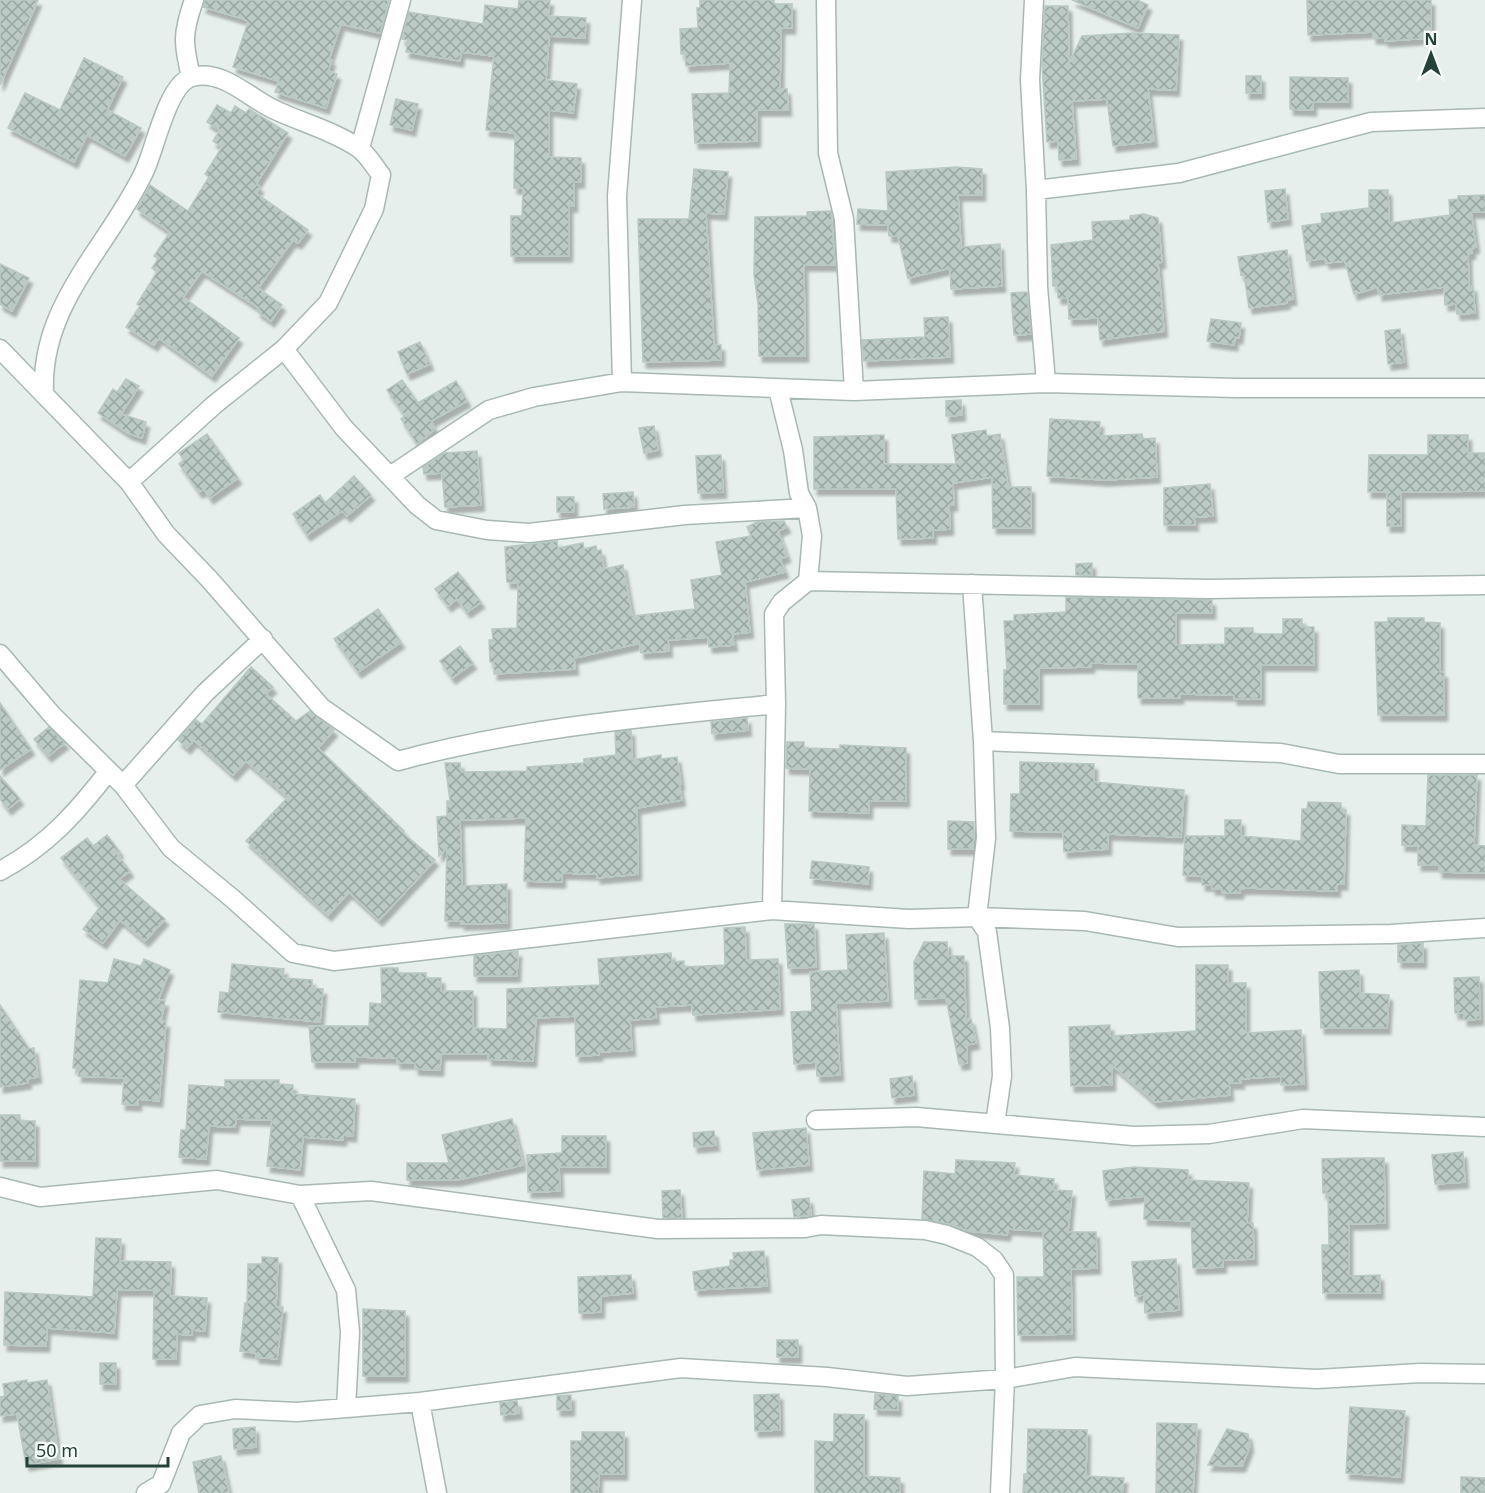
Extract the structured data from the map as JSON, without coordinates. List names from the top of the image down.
{
  "scale_bar": "50 m",
  "north": "top"
}
